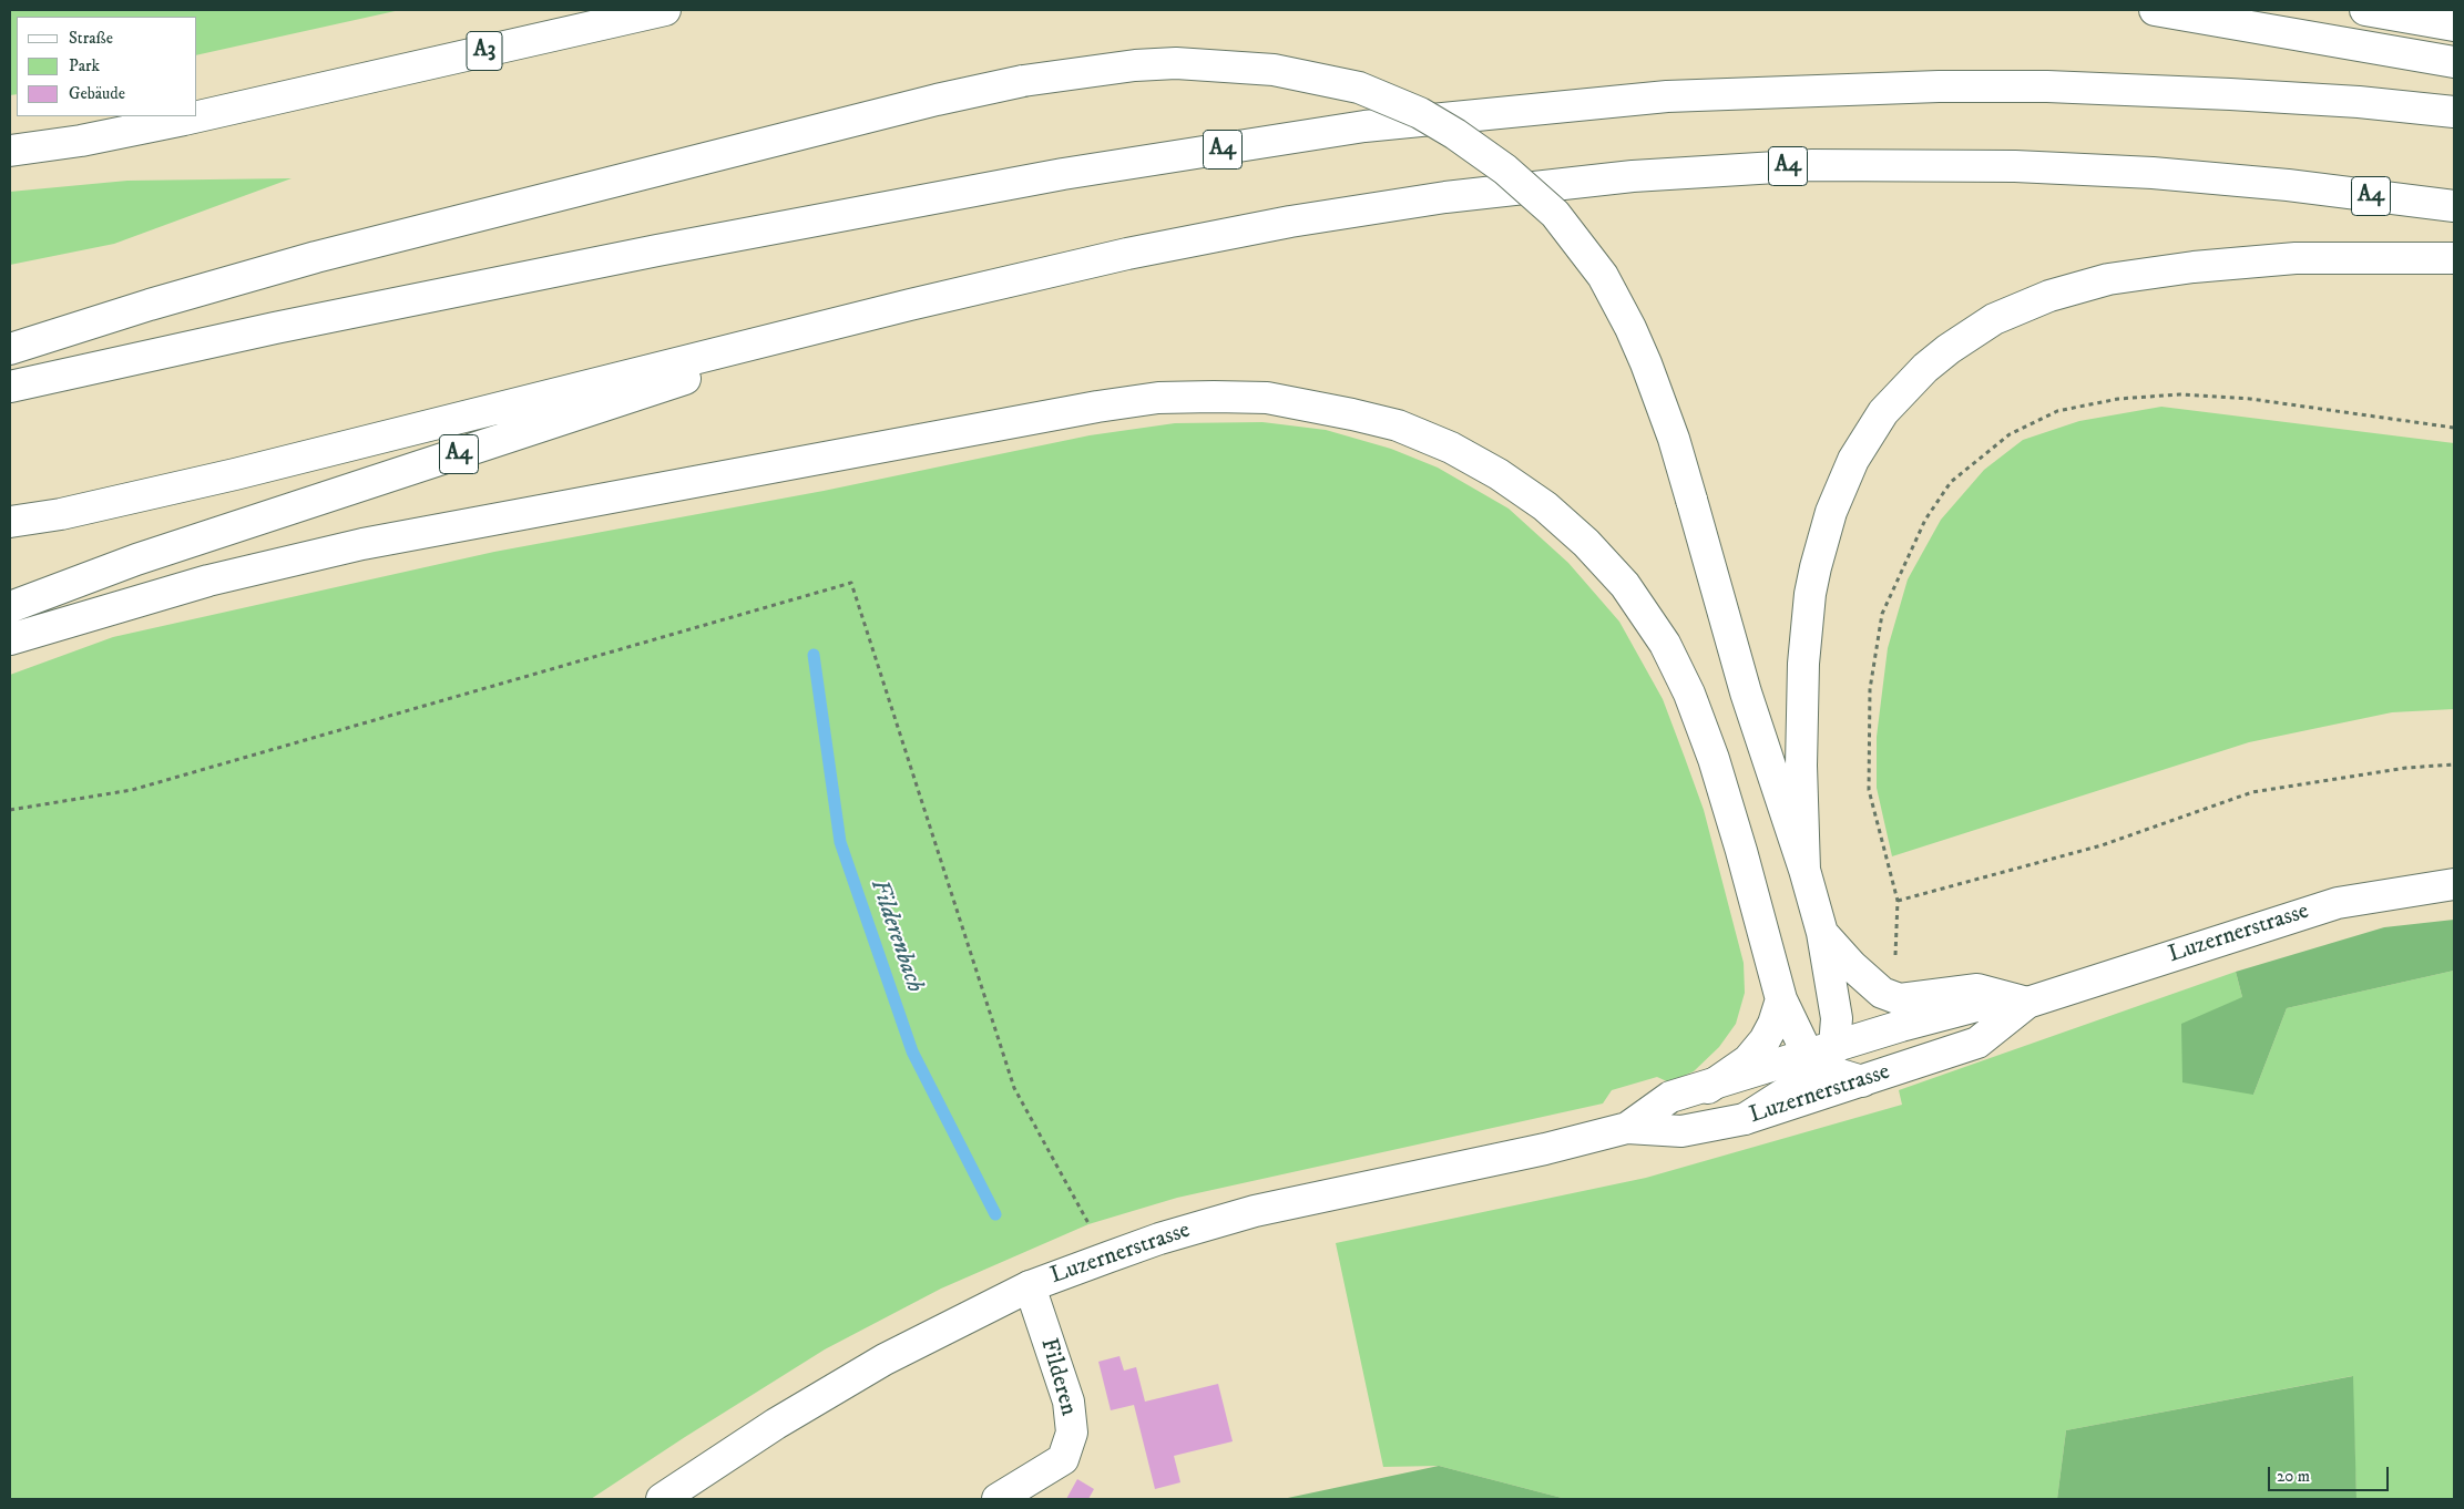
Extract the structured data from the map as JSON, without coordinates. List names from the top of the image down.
{
  "streets": {
    "main road": [
      "A3",
      "A4",
      "Luzernerstrasse",
      "Filderen"
    ]
  },
  "crossings": [
    ["Luzernerstrasse", "Filderen"]
  ],
  "water": ["Filderenbach"],
  "legend": ["Straße", "Park", "Gebäude"],
  "scale_bar": "20 m"
}
